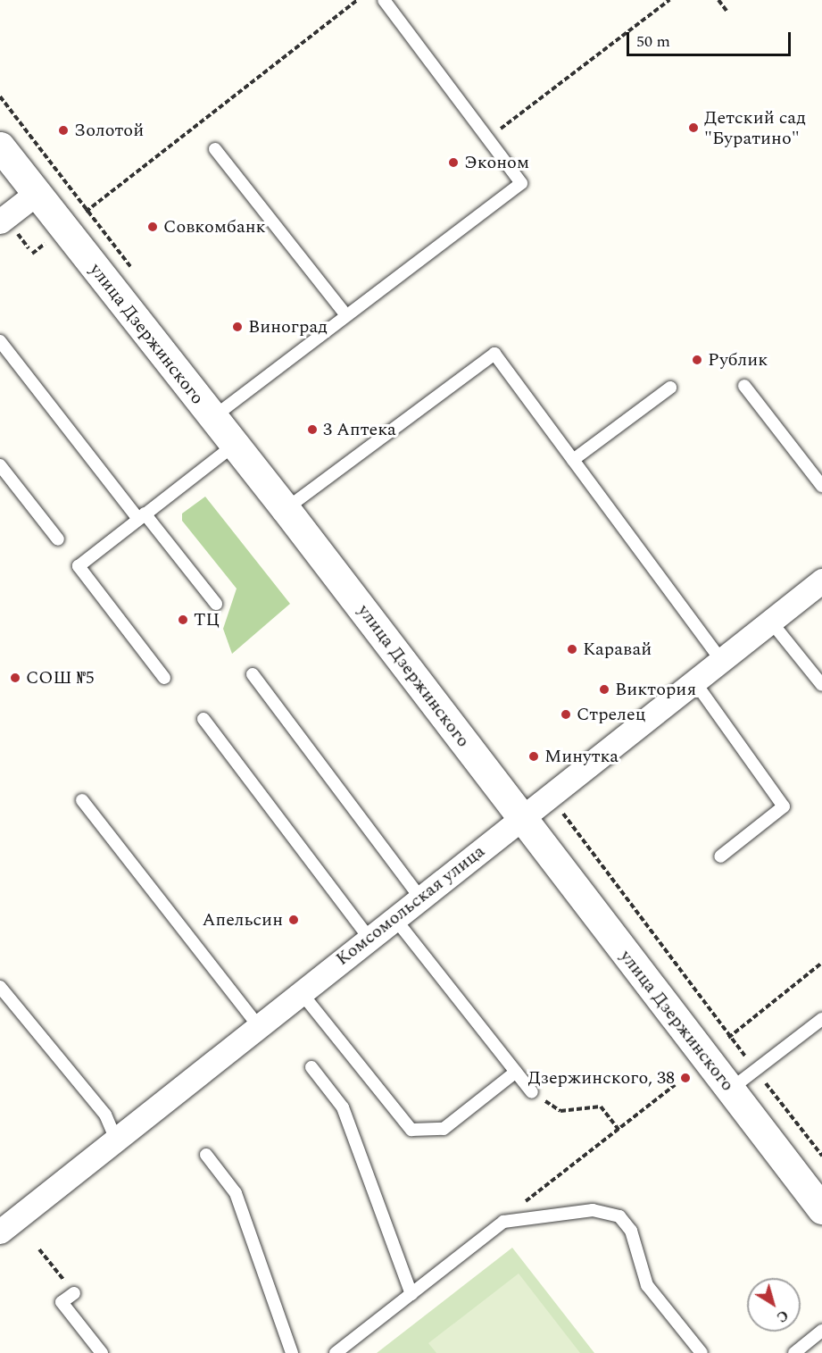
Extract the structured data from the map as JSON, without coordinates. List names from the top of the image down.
{
  "streets": {
    "street": ["улица Дзержинского", "Комсомольская улица"]
  },
  "crossings": [
    ["улица Дзержинского", "Комсомольская улица"]
  ],
  "places": [
    "Детский сад \"Буратино\"",
    "Золотой",
    "Эконом",
    "Совкомбанк",
    "Виноград",
    "Рублик",
    "3 Аптека",
    "ТЦ",
    "Каравай",
    "СОШ №5",
    "Виктория",
    "Стрелец",
    "Минутка",
    "Апельсин",
    "Дзержинского, 38"
  ],
  "scale_bar": "50 m",
  "north": "bottom right"
}
